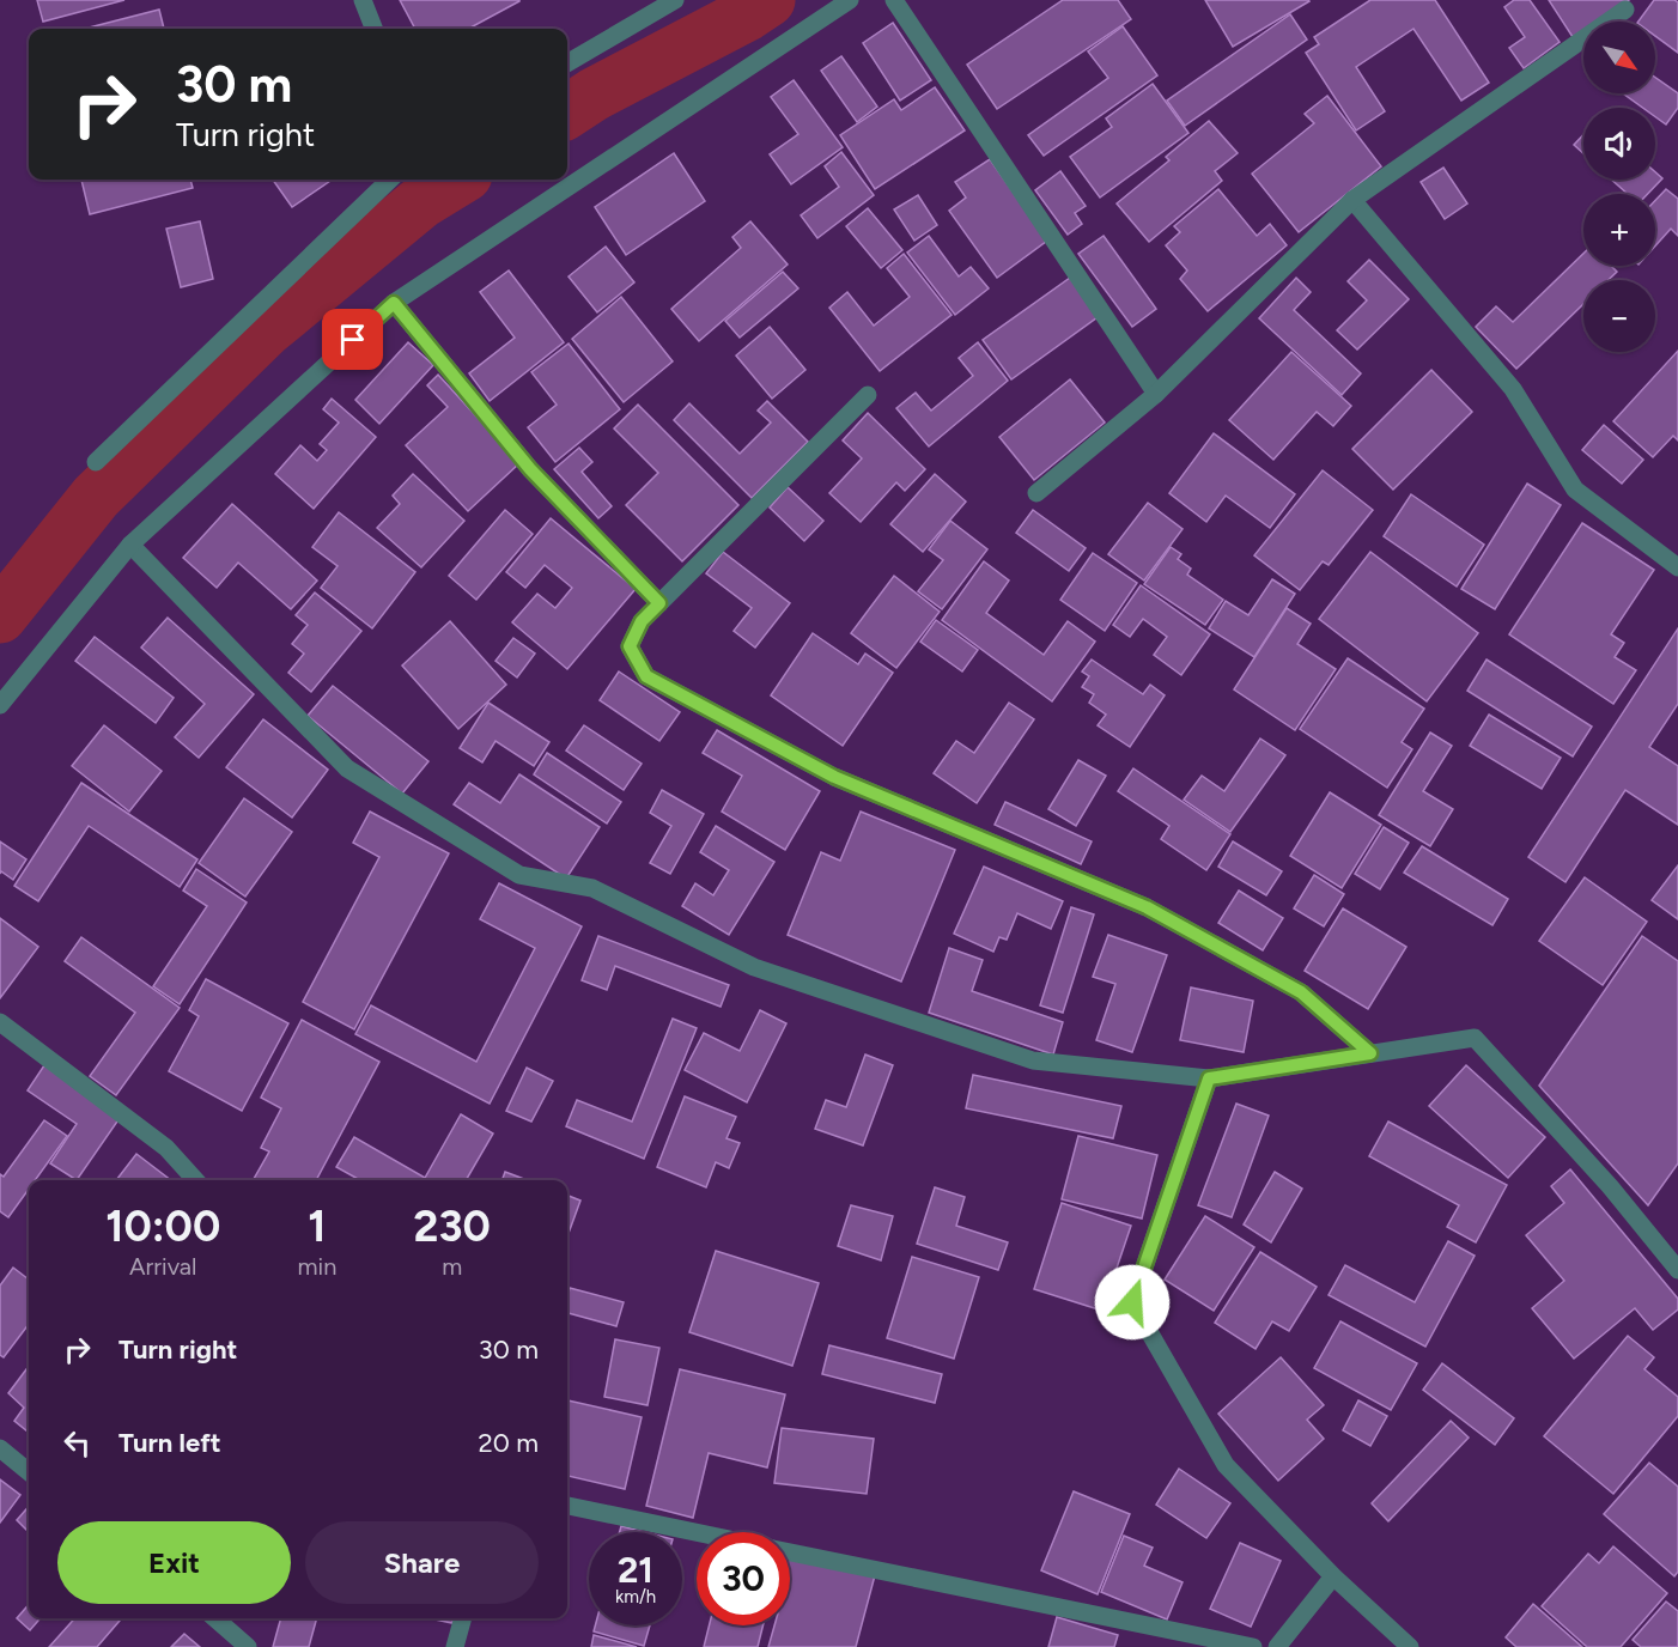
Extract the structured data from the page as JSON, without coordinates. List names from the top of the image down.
{
  "north": "bottom right",
  "page": {
    "map_buttons": ["+", "−"],
    "turn": ["30 m", "Turn right"],
    "eta": [
      "10:00",
      "Arrival",
      "1",
      "min",
      "230",
      "m"
    ],
    "list": [
      {
        "name": "Turn right",
        "value": "30 m"
      },
      {
        "name": "Turn left",
        "value": "20 m"
      }
    ],
    "buttons": ["Exit", "Share"],
    "speed": "21 km/h",
    "limit": "30"
  }
}
